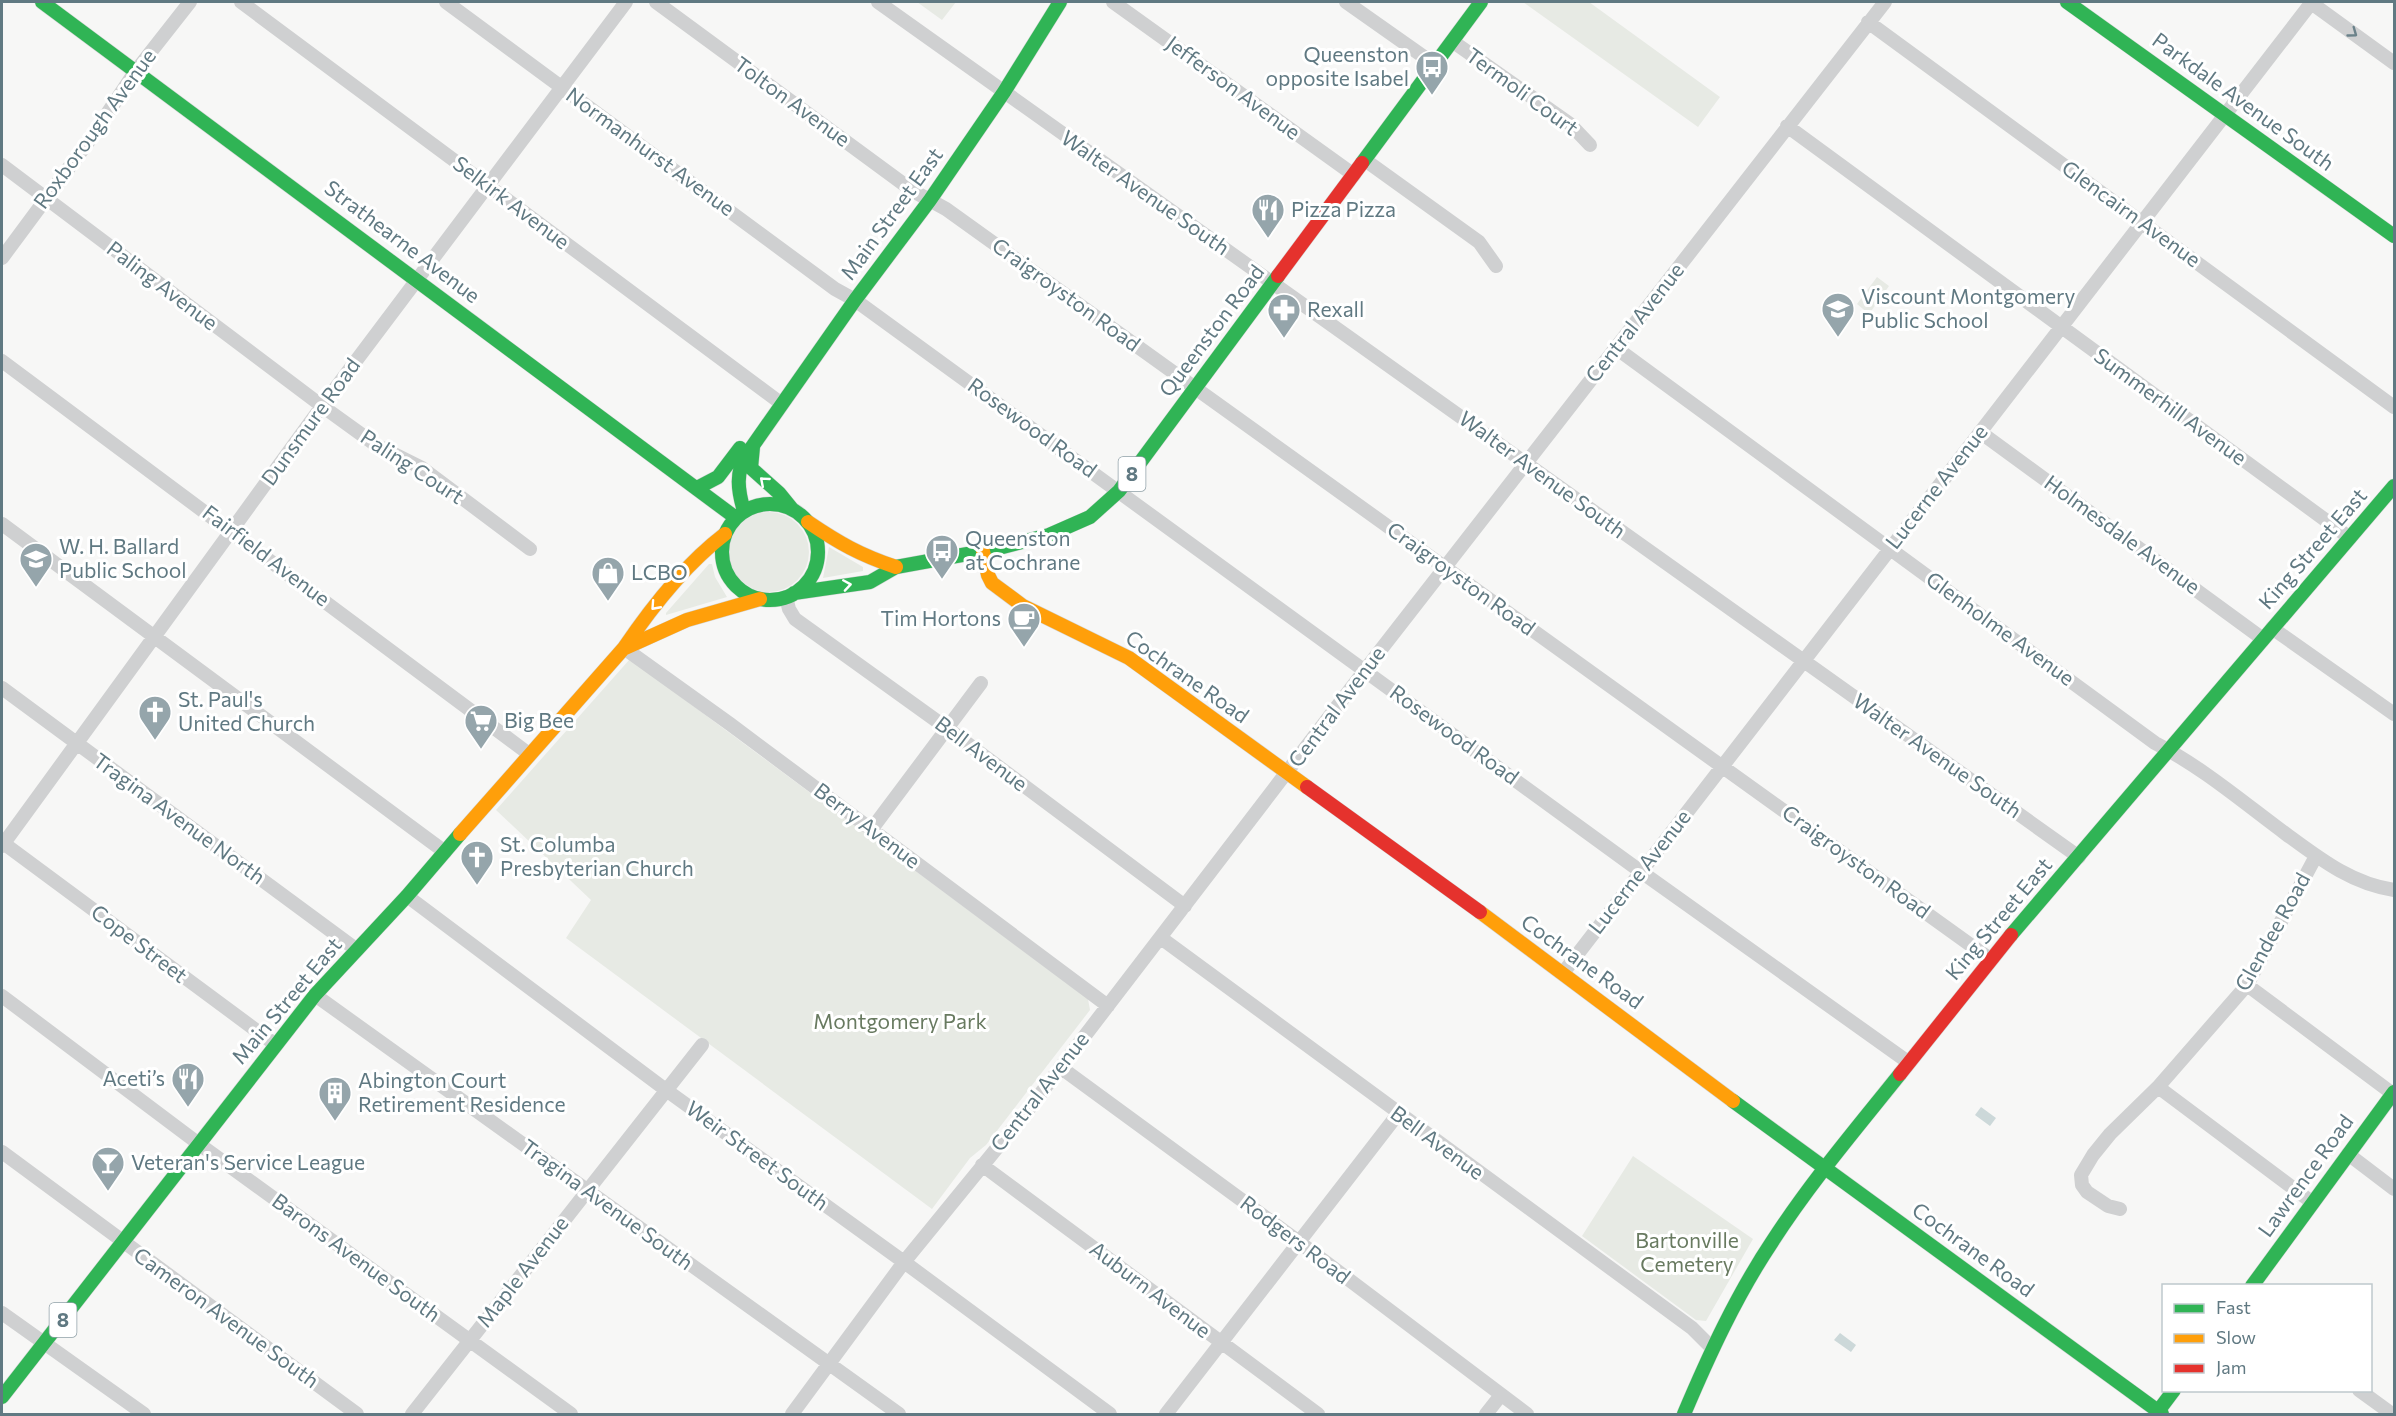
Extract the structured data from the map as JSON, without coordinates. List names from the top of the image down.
{
  "streets": {
    "main road": [
      "Parkdale Avenue South",
      "Main Street East",
      "Strathearne Avenue",
      "Queenston Road",
      "8",
      "King Street East",
      "Cochrane Road",
      "Lawrence Road"
    ],
    "street": [
      "Jefferson Avenue",
      "Termoli Court",
      "Tolton Avenue",
      "Roxborough Avenue",
      "Normanhurst Avenue",
      "Walter Avenue South",
      "Selkirk Avenue",
      "Glencairn Avenue",
      "Paling Avenue",
      "Craigroyston Road",
      "Central Avenue",
      "Summerhill Avenue",
      "Dunsmure Road",
      "Rosewood Road",
      "Paling Court",
      "Lucerne Avenue",
      "Holmesdale Avenue",
      "Fairfield Avenue",
      "Glenholme Avenue",
      "Bell Avenue",
      "Tragina Avenue North",
      "Berry Avenue",
      "Glendee Road",
      "Cope Street",
      "Weir Street South",
      "Tragina Avenue South",
      "Rodgers Road",
      "Barons Avenue South",
      "Maple Avenue",
      "Auburn Avenue",
      "Cameron Avenue South"
    ]
  },
  "crossings": [
    ["Jefferson Avenue", "Queenston Road"],
    ["Termoli Court", "Queenston Road"],
    ["Tolton Avenue", "Main Street East"],
    ["Tolton Avenue", "Craigroyston Road"],
    ["Parkdale Avenue South", "Lucerne Avenue"],
    ["Roxborough Avenue", "Strathearne Avenue"],
    ["Roxborough Avenue", "Paling Avenue"],
    ["Normanhurst Avenue", "Main Street East"],
    ["Normanhurst Avenue", "Dunsmure Road"],
    ["Normanhurst Avenue", "Rosewood Road"],
    ["Walter Avenue South", "Main Street East"],
    ["Walter Avenue South", "Central Avenue"],
    ["Walter Avenue South", "Queenston Road"],
    ["Walter Avenue South", "Lucerne Avenue"],
    ["Walter Avenue South", "King Street East"],
    ["Selkirk Avenue", "Main Street East"],
    ["Selkirk Avenue", "Dunsmure Road"],
    ["Main Street East", "Strathearne Avenue"],
    ["Main Street East", "Craigroyston Road"],
    ["Main Street East", "Queenston Road"],
    ["Main Street East", "Rosewood Road"],
    ["Main Street East", "Fairfield Avenue"],
    ["Main Street East", "Bell Avenue"],
    ["Main Street East", "Tragina Avenue North"],
    ["Main Street East", "Berry Avenue"],
    ["Main Street East", "Cope Street"],
    ["Main Street East", "Weir Street South"],
    ["Main Street East", "Tragina Avenue South"],
    ["Main Street East", "Barons Avenue South"],
    ["Main Street East", "Cameron Avenue South"],
    ["Glencairn Avenue", "Central Avenue"],
    ["Glencairn Avenue", "Lucerne Avenue"],
    ["Strathearne Avenue", "Queenston Road"],
    ["Strathearne Avenue", "Dunsmure Road"],
    ["Strathearne Avenue", "Bell Avenue"],
    ["Paling Avenue", "Dunsmure Road"],
    ["Paling Avenue", "Paling Court"],
    ["Craigroyston Road", "Central Avenue"],
    ["Craigroyston Road", "Queenston Road"],
    ["Craigroyston Road", "Lucerne Avenue"],
    ["Craigroyston Road", "King Street East"],
    ["Central Avenue", "Summerhill Avenue"],
    ["Central Avenue", "Rosewood Road"],
    ["Central Avenue", "Glenholme Avenue"],
    ["Central Avenue", "Cochrane Road"],
    ["Central Avenue", "Bell Avenue"],
    ["Central Avenue", "Berry Avenue"],
    ["Central Avenue", "Weir Street South"],
    ["Central Avenue", "Tragina Avenue South"],
    ["Central Avenue", "Rodgers Road"],
    ["Central Avenue", "Auburn Avenue"],
    ["Queenston Road", "Rosewood Road"],
    ["Queenston Road", "Cochrane Road"],
    ["Queenston Road", "Bell Avenue"],
    ["Summerhill Avenue", "Lucerne Avenue"],
    ["Summerhill Avenue", "King Street East"],
    ["Dunsmure Road", "Paling Court"],
    ["Dunsmure Road", "Fairfield Avenue"],
    ["Dunsmure Road", "Tragina Avenue North"],
    ["Dunsmure Road", "Cope Street"],
    ["Rosewood Road", "Lucerne Avenue"],
    ["Rosewood Road", "King Street East"],
    ["Lucerne Avenue", "Holmesdale Avenue"],
    ["Lucerne Avenue", "Glenholme Avenue"],
    ["Lucerne Avenue", "Cochrane Road"],
    ["Holmesdale Avenue", "King Street East"],
    ["King Street East", "Glenholme Avenue"],
    ["King Street East", "Cochrane Road"],
    ["King Street East", "Bell Avenue"],
    ["Glenholme Avenue", "Glendee Road"],
    ["Weir Street South", "Maple Avenue"],
    ["Tragina Avenue South", "Maple Avenue"],
    ["Barons Avenue South", "Maple Avenue"]
  ],
  "parks": ["Montgomery Park", "Bartonville Cemetery"],
  "places": {
    "bus stop": ["Queenston opposite Isabel", "Queenston at Cochrane"],
    "restaurant": ["Pizza Pizza", "Aceti’s"],
    "school or university": ["Viscount Montgomery Public School", "W. H. Ballard Public School"],
    "pharmacy": ["Rexall"],
    "shop": ["LCBO"],
    "cafe": ["Tim Hortons"],
    "church": ["St. Paul's United Church", "St. Columba Presbyterian Church"],
    "supermarket": ["Big Bee"],
    "building": ["Abington Court Retirement Residence"],
    "bar": ["Veteran's Service League"]
  },
  "legend": ["Fast", "Slow", "Jam"]
}
